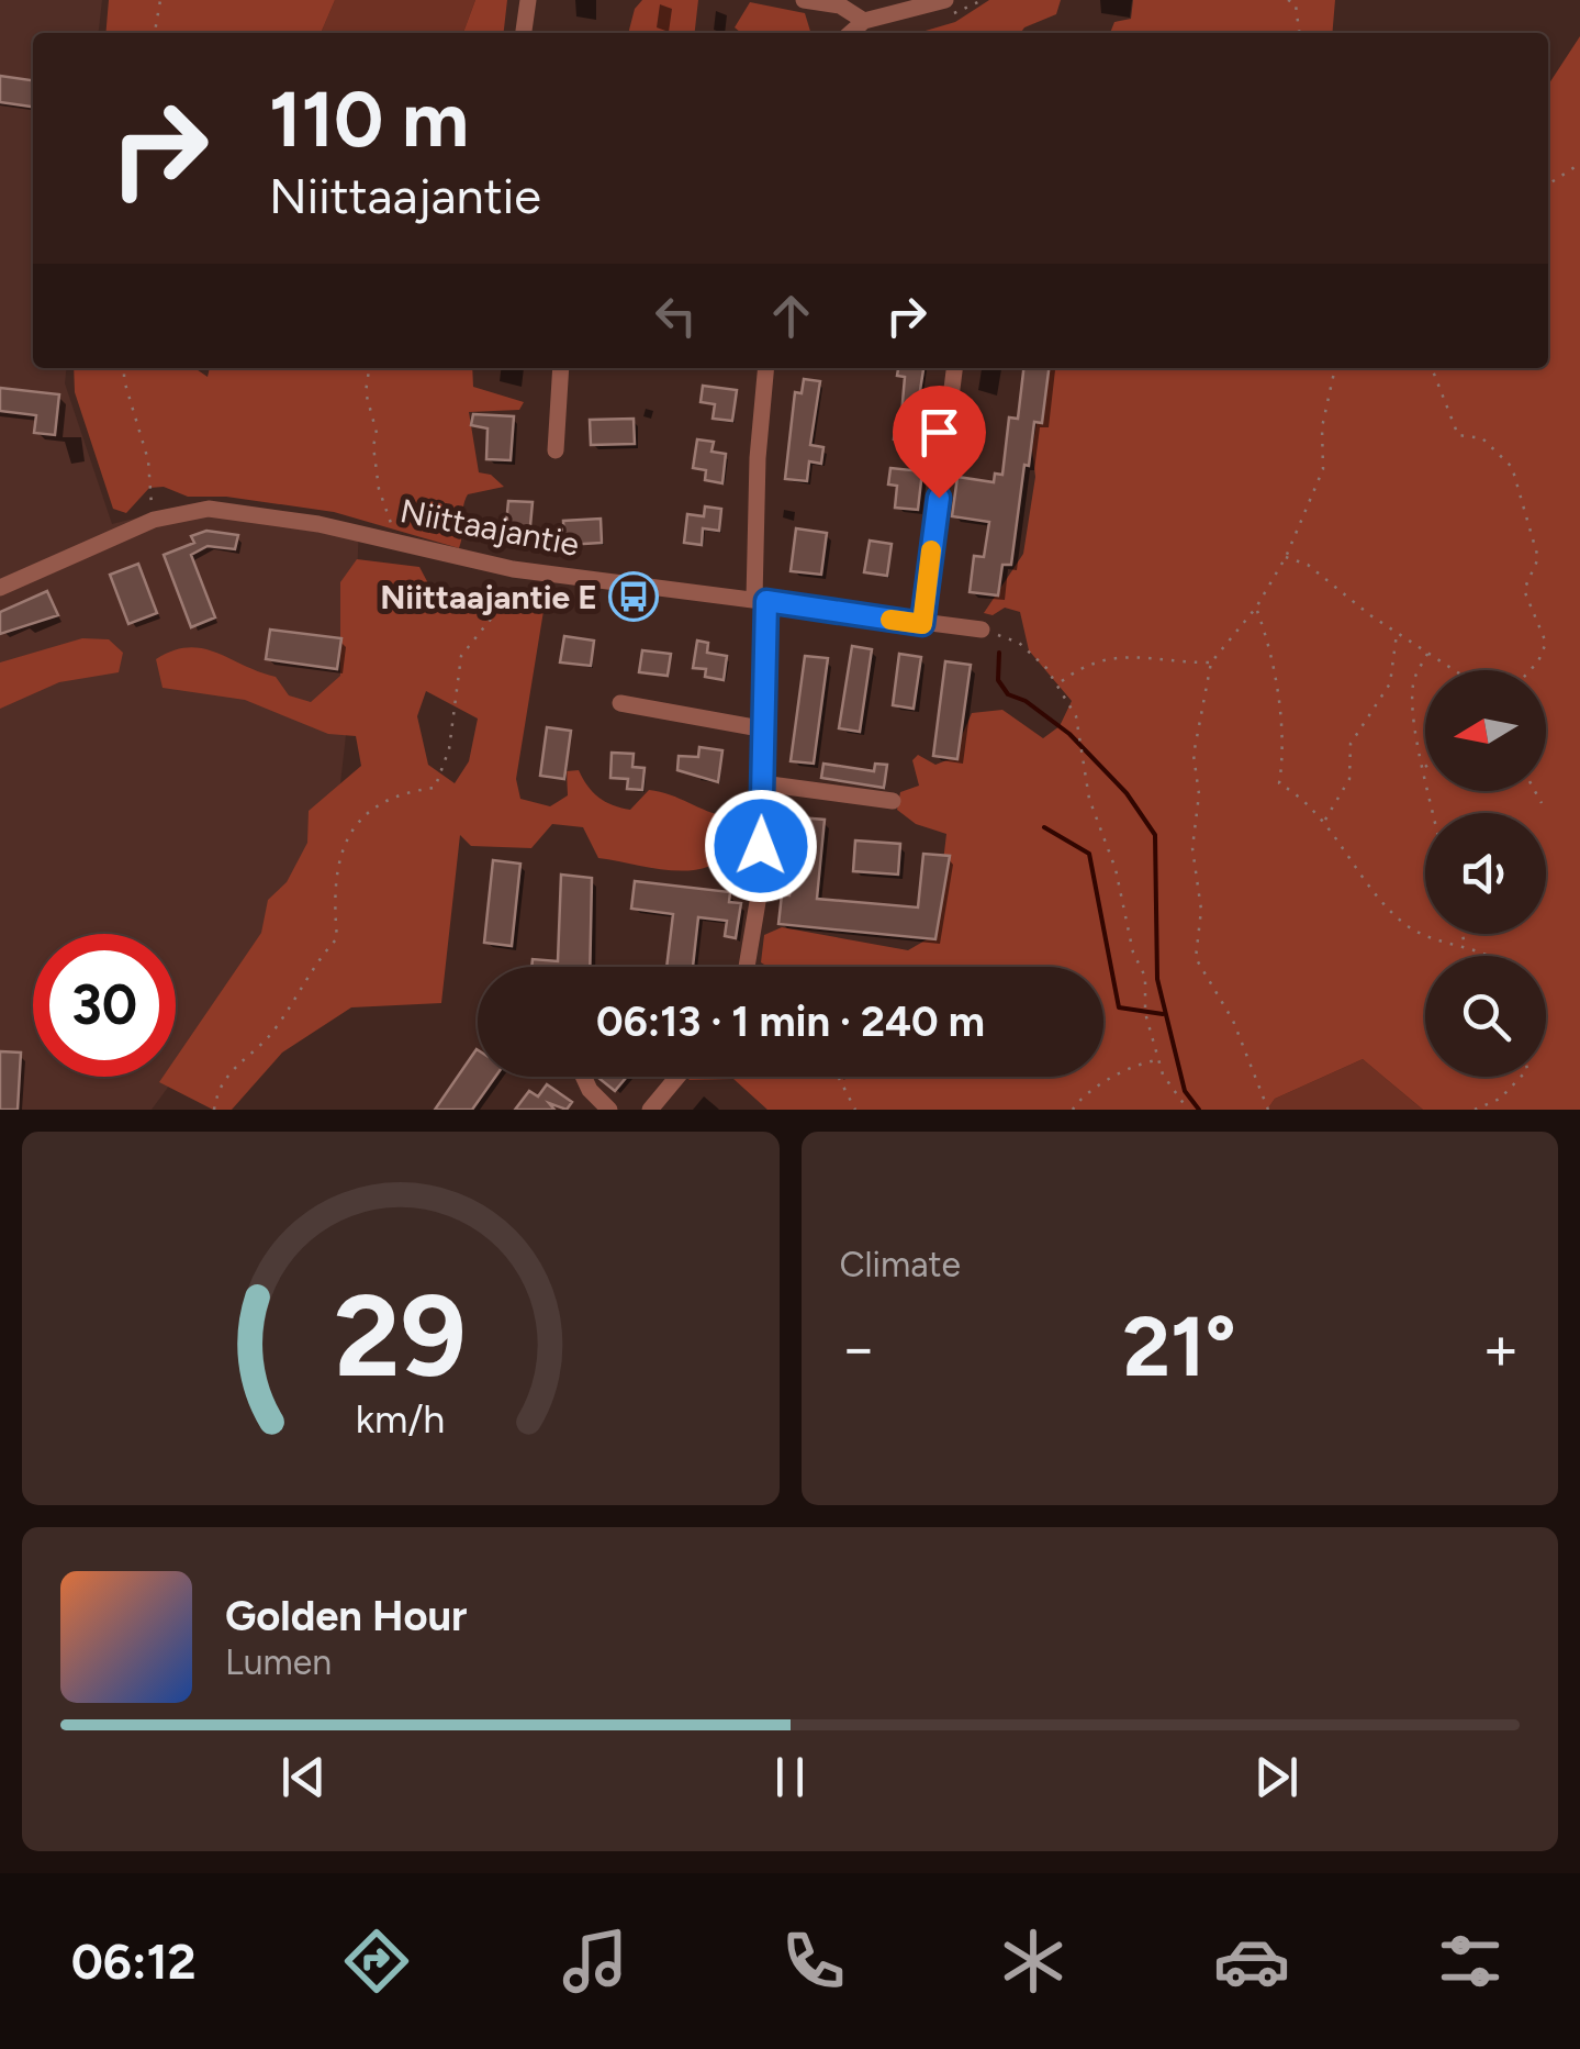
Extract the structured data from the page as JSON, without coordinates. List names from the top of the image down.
{
  "streets": {
    "street": ["Niittaajantie"]
  },
  "places": {
    "bus stop": ["Niittaajantie E"]
  },
  "north": "left",
  "page": {
    "turn": ["110 m", "Niittaajantie"],
    "limit": "30",
    "trip": "06:13 · 1 min · 240 m",
    "tile": "Climate",
    "heat": ["−", "21°", "+"],
    "song": ["Golden Hour", "Lumen"],
    "tabs": "06:12",
    "gauge": ["29", "km/h"]
  }
}
